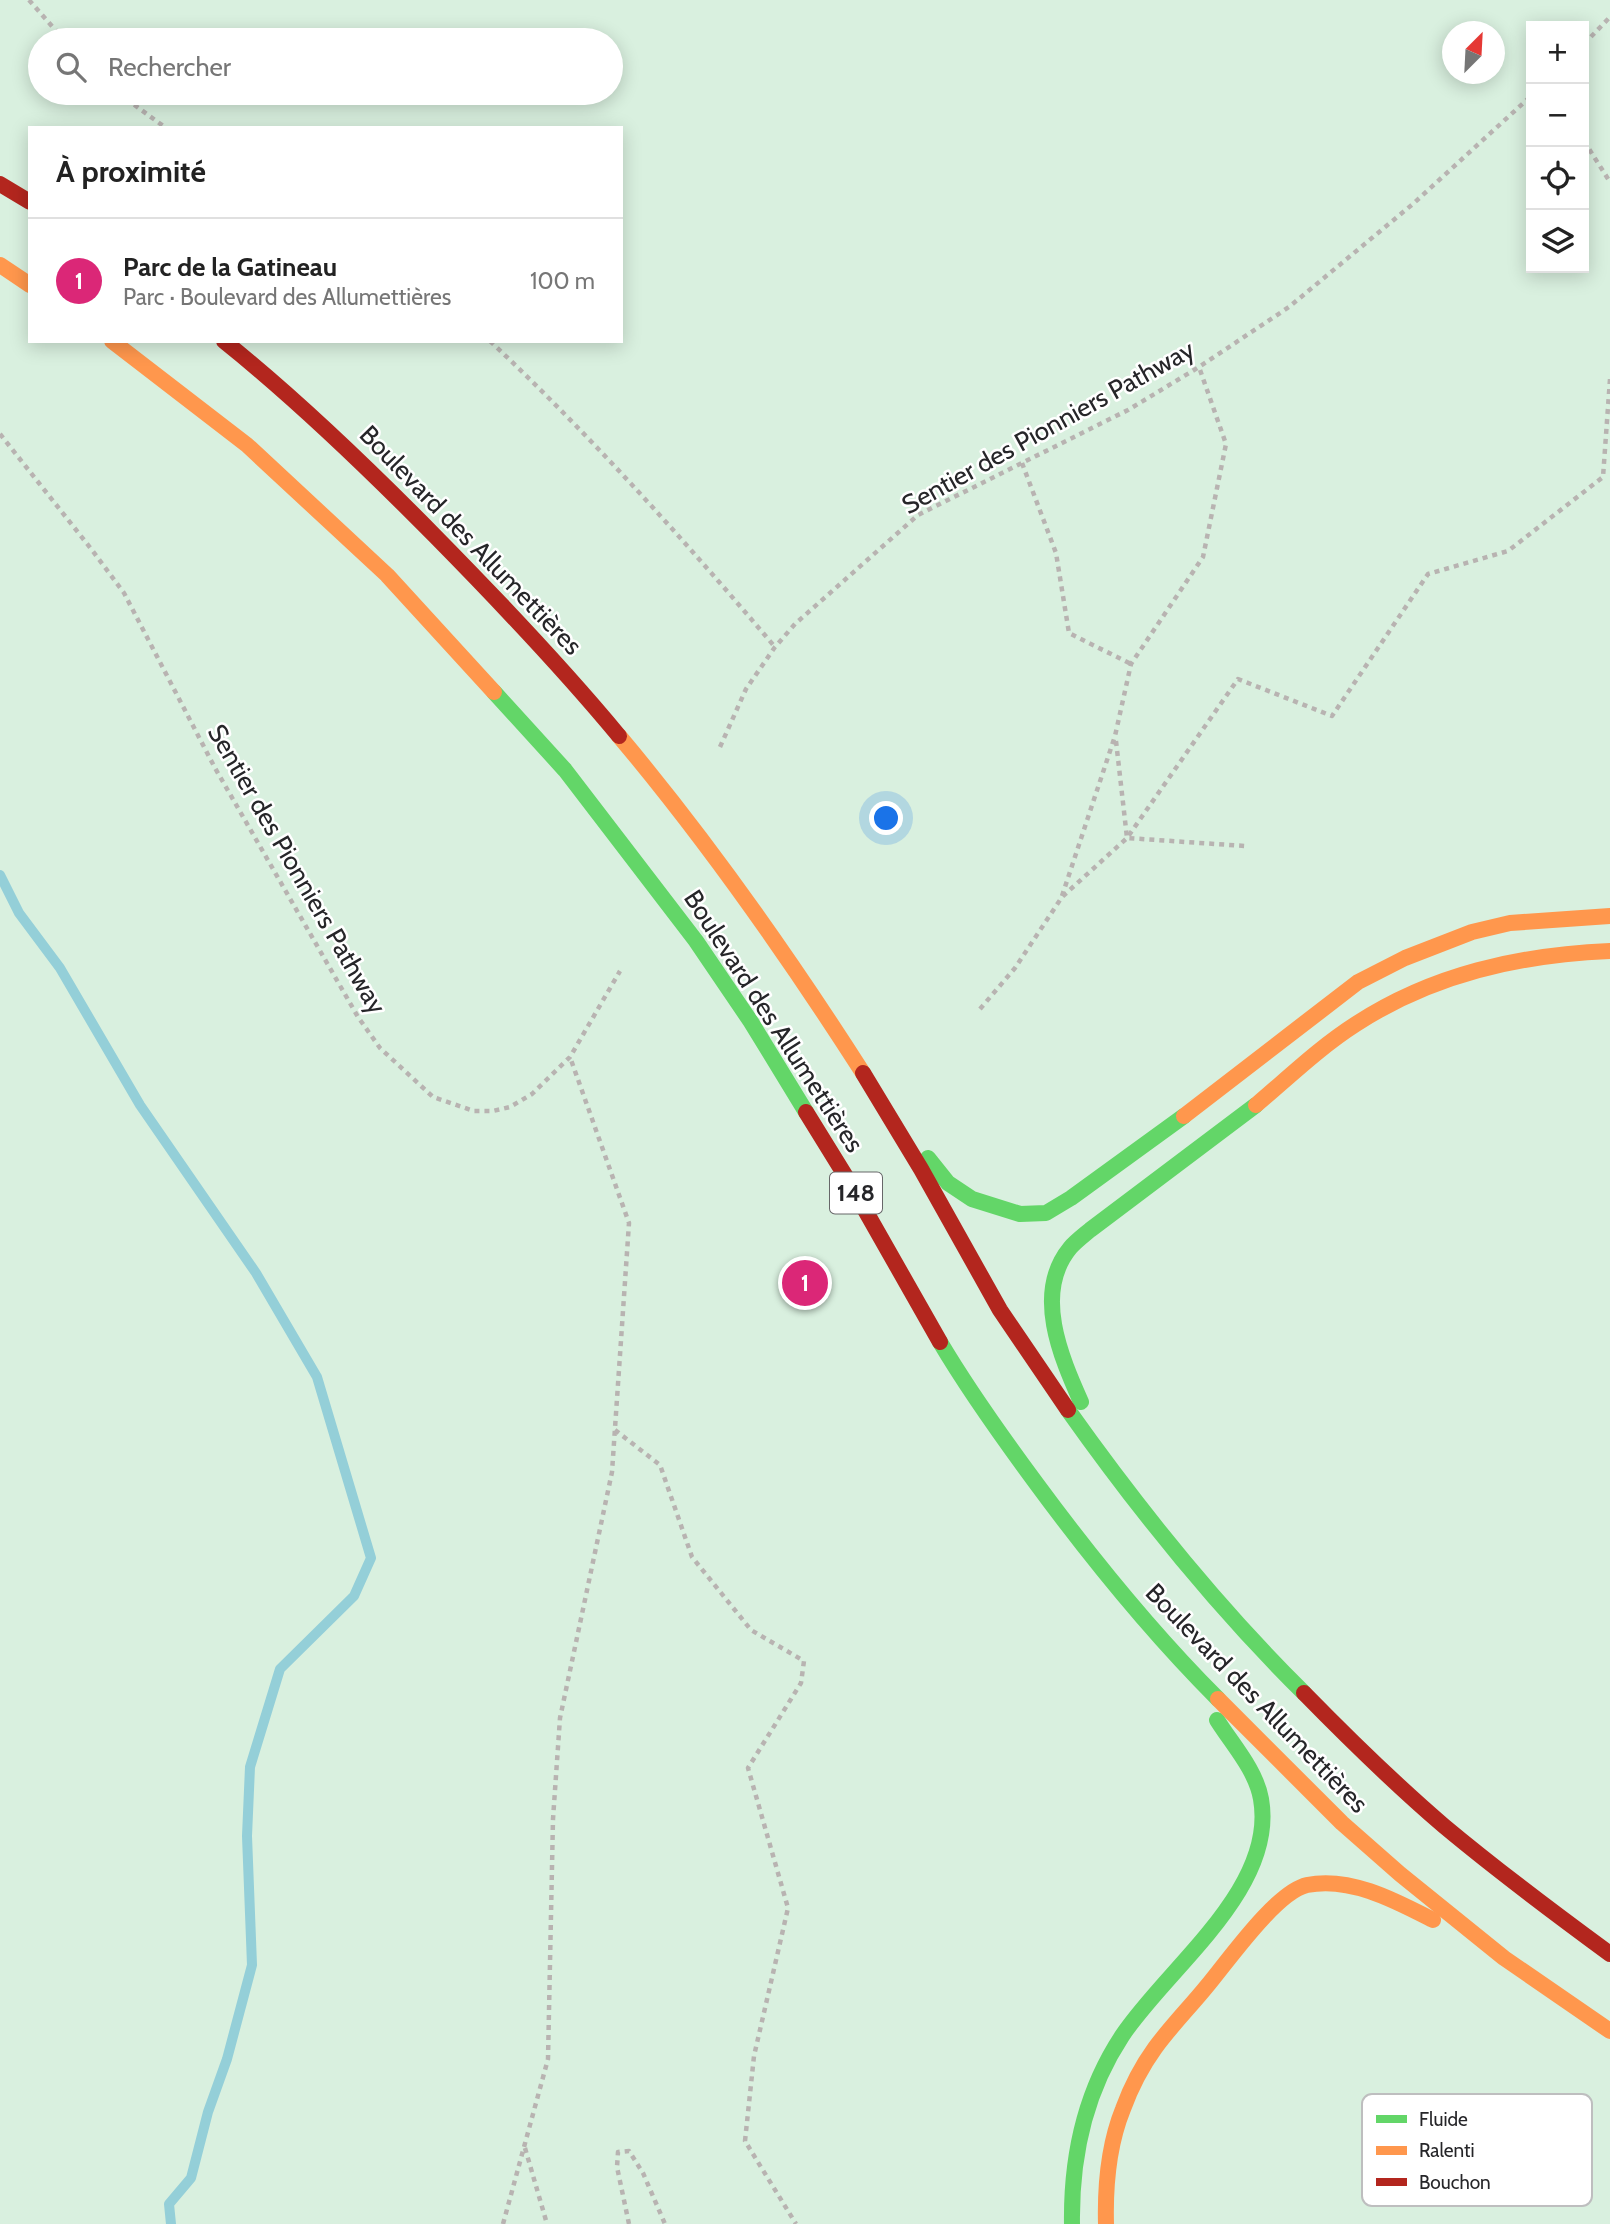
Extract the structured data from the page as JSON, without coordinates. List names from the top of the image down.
{
  "streets": {
    "highway": ["Boulevard des Allumettières", "148"],
    "path": ["Sentier des Pionniers Pathway"]
  },
  "legend": ["Fluide", "Ralenti", "Bouchon"],
  "north": "top right",
  "page": {
    "map_buttons": ["+", "−"],
    "search": "Rechercher",
    "heading": "À proximité",
    "list": [
      {
        "mark": "1",
        "name": "Parc de la Gatineau",
        "note": "Parc · Boulevard des Allumettières",
        "value": "100 m"
      }
    ],
    "pins": "1"
  }
}
